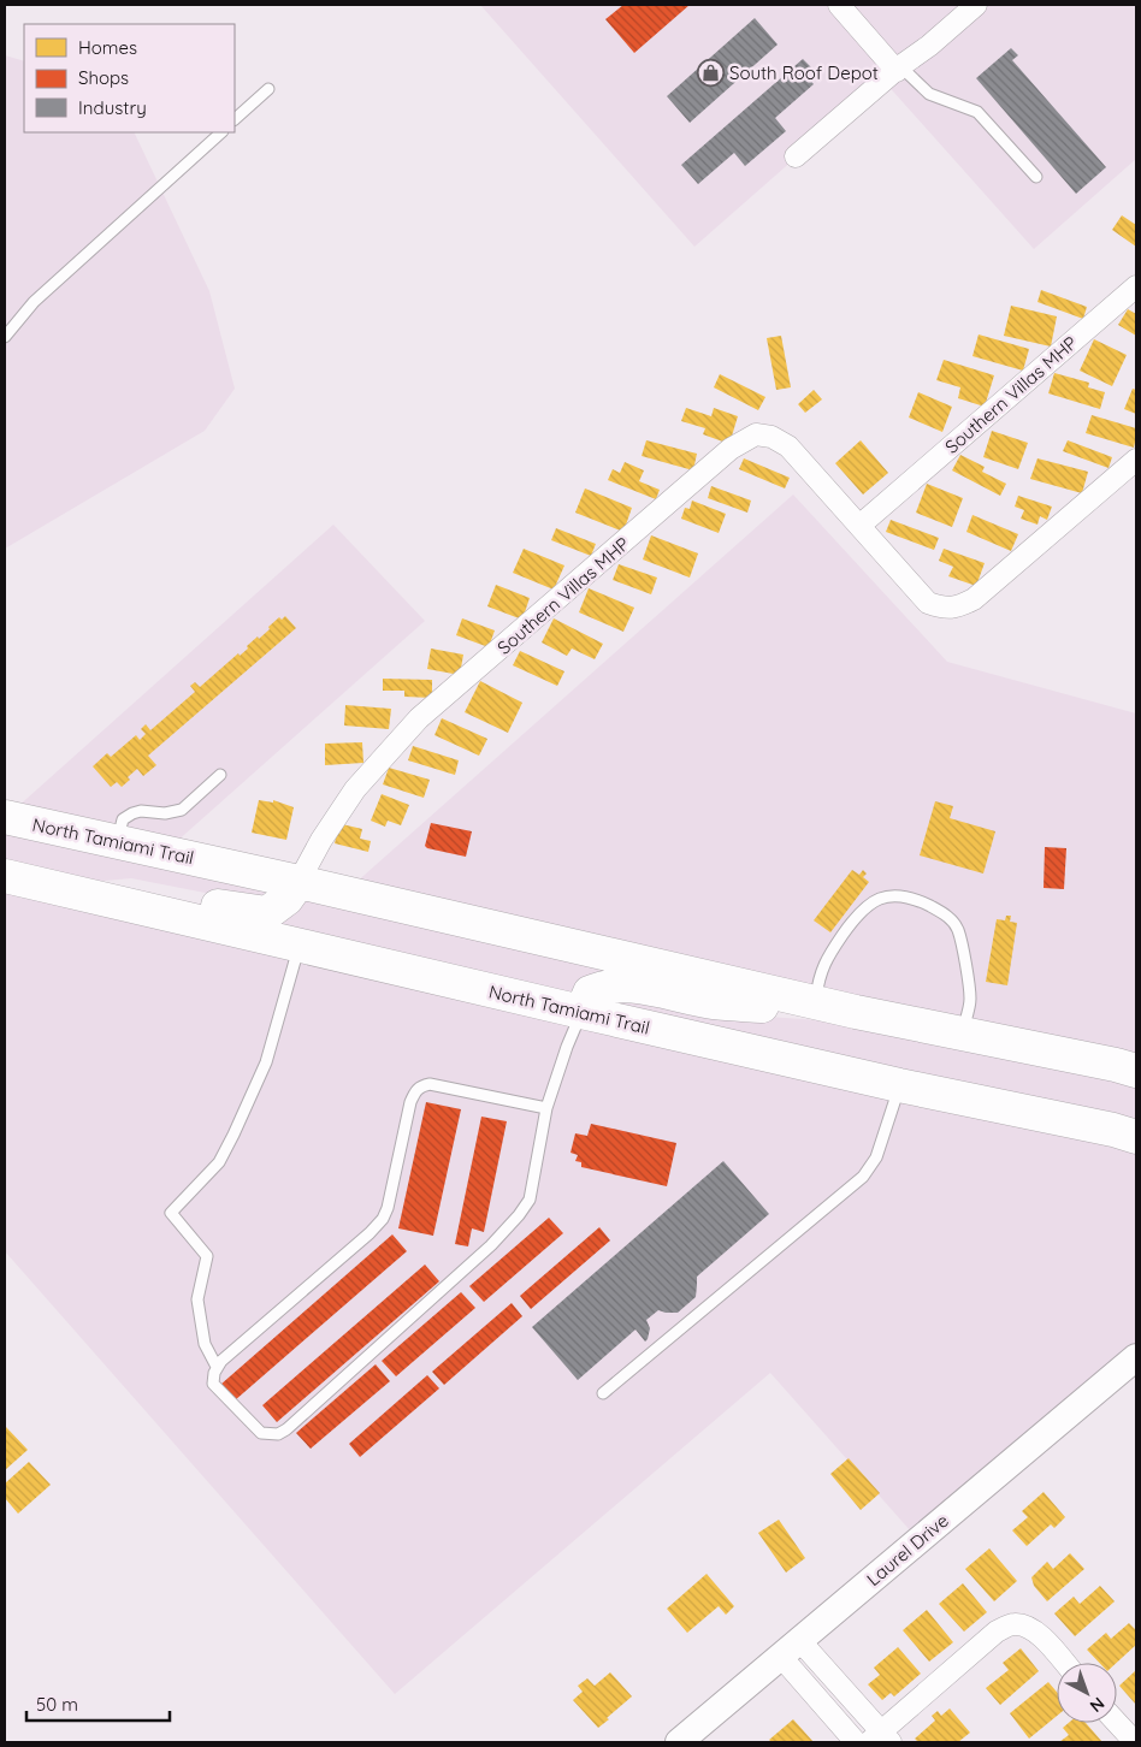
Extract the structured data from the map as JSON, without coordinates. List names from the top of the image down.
{
  "streets": {
    "main road": ["North Tamiami Trail"],
    "street": ["Southern Villas MHP", "Laurel Drive"]
  },
  "crossings": [
    ["Southern Villas MHP", "North Tamiami Trail"]
  ],
  "places": {
    "shop": ["South Roof Depot"]
  },
  "legend": ["Homes", "Shops", "Industry"],
  "scale_bar": "50 m",
  "north": "bottom right"
}
